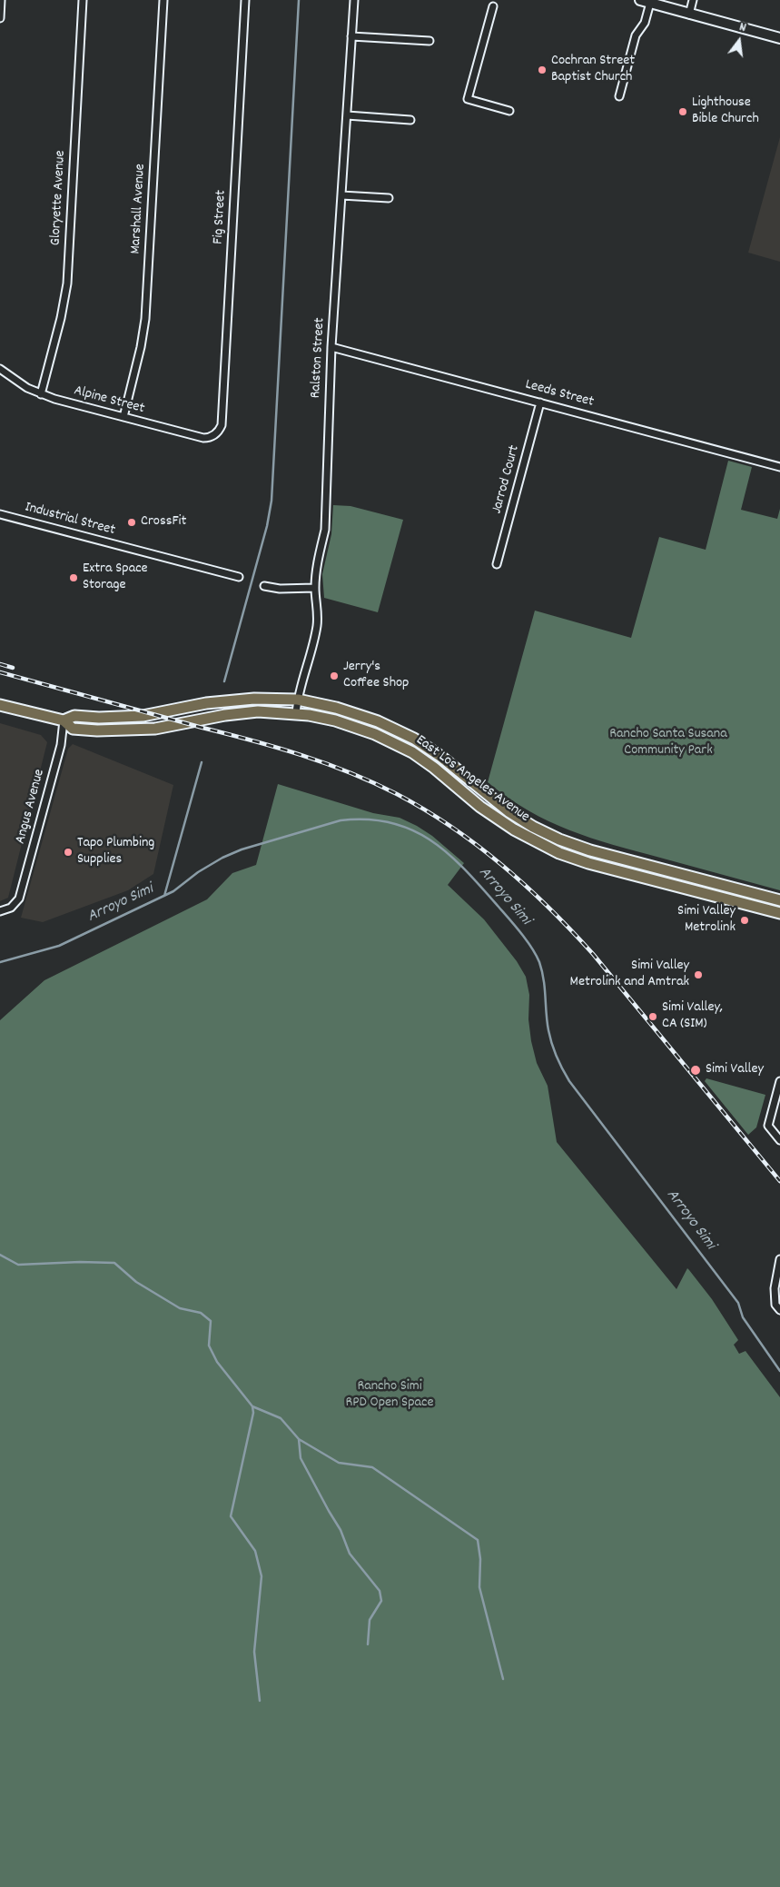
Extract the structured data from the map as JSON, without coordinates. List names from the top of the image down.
{
  "streets": {
    "main road": ["East Los Angeles Avenue"],
    "street": [
      "Gloryette Avenue",
      "Marshall Avenue",
      "Fig Street",
      "Ralston Street",
      "Leeds Street",
      "Alpine Street",
      "Jarrod Court",
      "Industrial Street",
      "Angus Avenue"
    ]
  },
  "crossings": [
    ["Gloryette Avenue", "Alpine Street"],
    ["Marshall Avenue", "Alpine Street"],
    ["Fig Street", "Alpine Street"],
    ["Ralston Street", "Leeds Street"],
    ["Ralston Street", "East Los Angeles Avenue"],
    ["Leeds Street", "Jarrod Court"],
    ["East Los Angeles Avenue", "Angus Avenue"]
  ],
  "water": ["Arroyo Simi"],
  "parks": ["Rancho Santa Susana Community Park", "Rancho Simi RPD Open Space"],
  "places": [
    "Cochran Street Baptist Church",
    "Lighthouse Bible Church",
    "CrossFit",
    "Extra Space Storage",
    "Jerry's Coffee Shop",
    "Tapo Plumbing Supplies",
    "Simi Valley Metrolink",
    "Simi Valley Metrolink and Amtrak",
    "Simi Valley, CA (SIM)",
    "Simi Valley"
  ],
  "north": "top"
}
